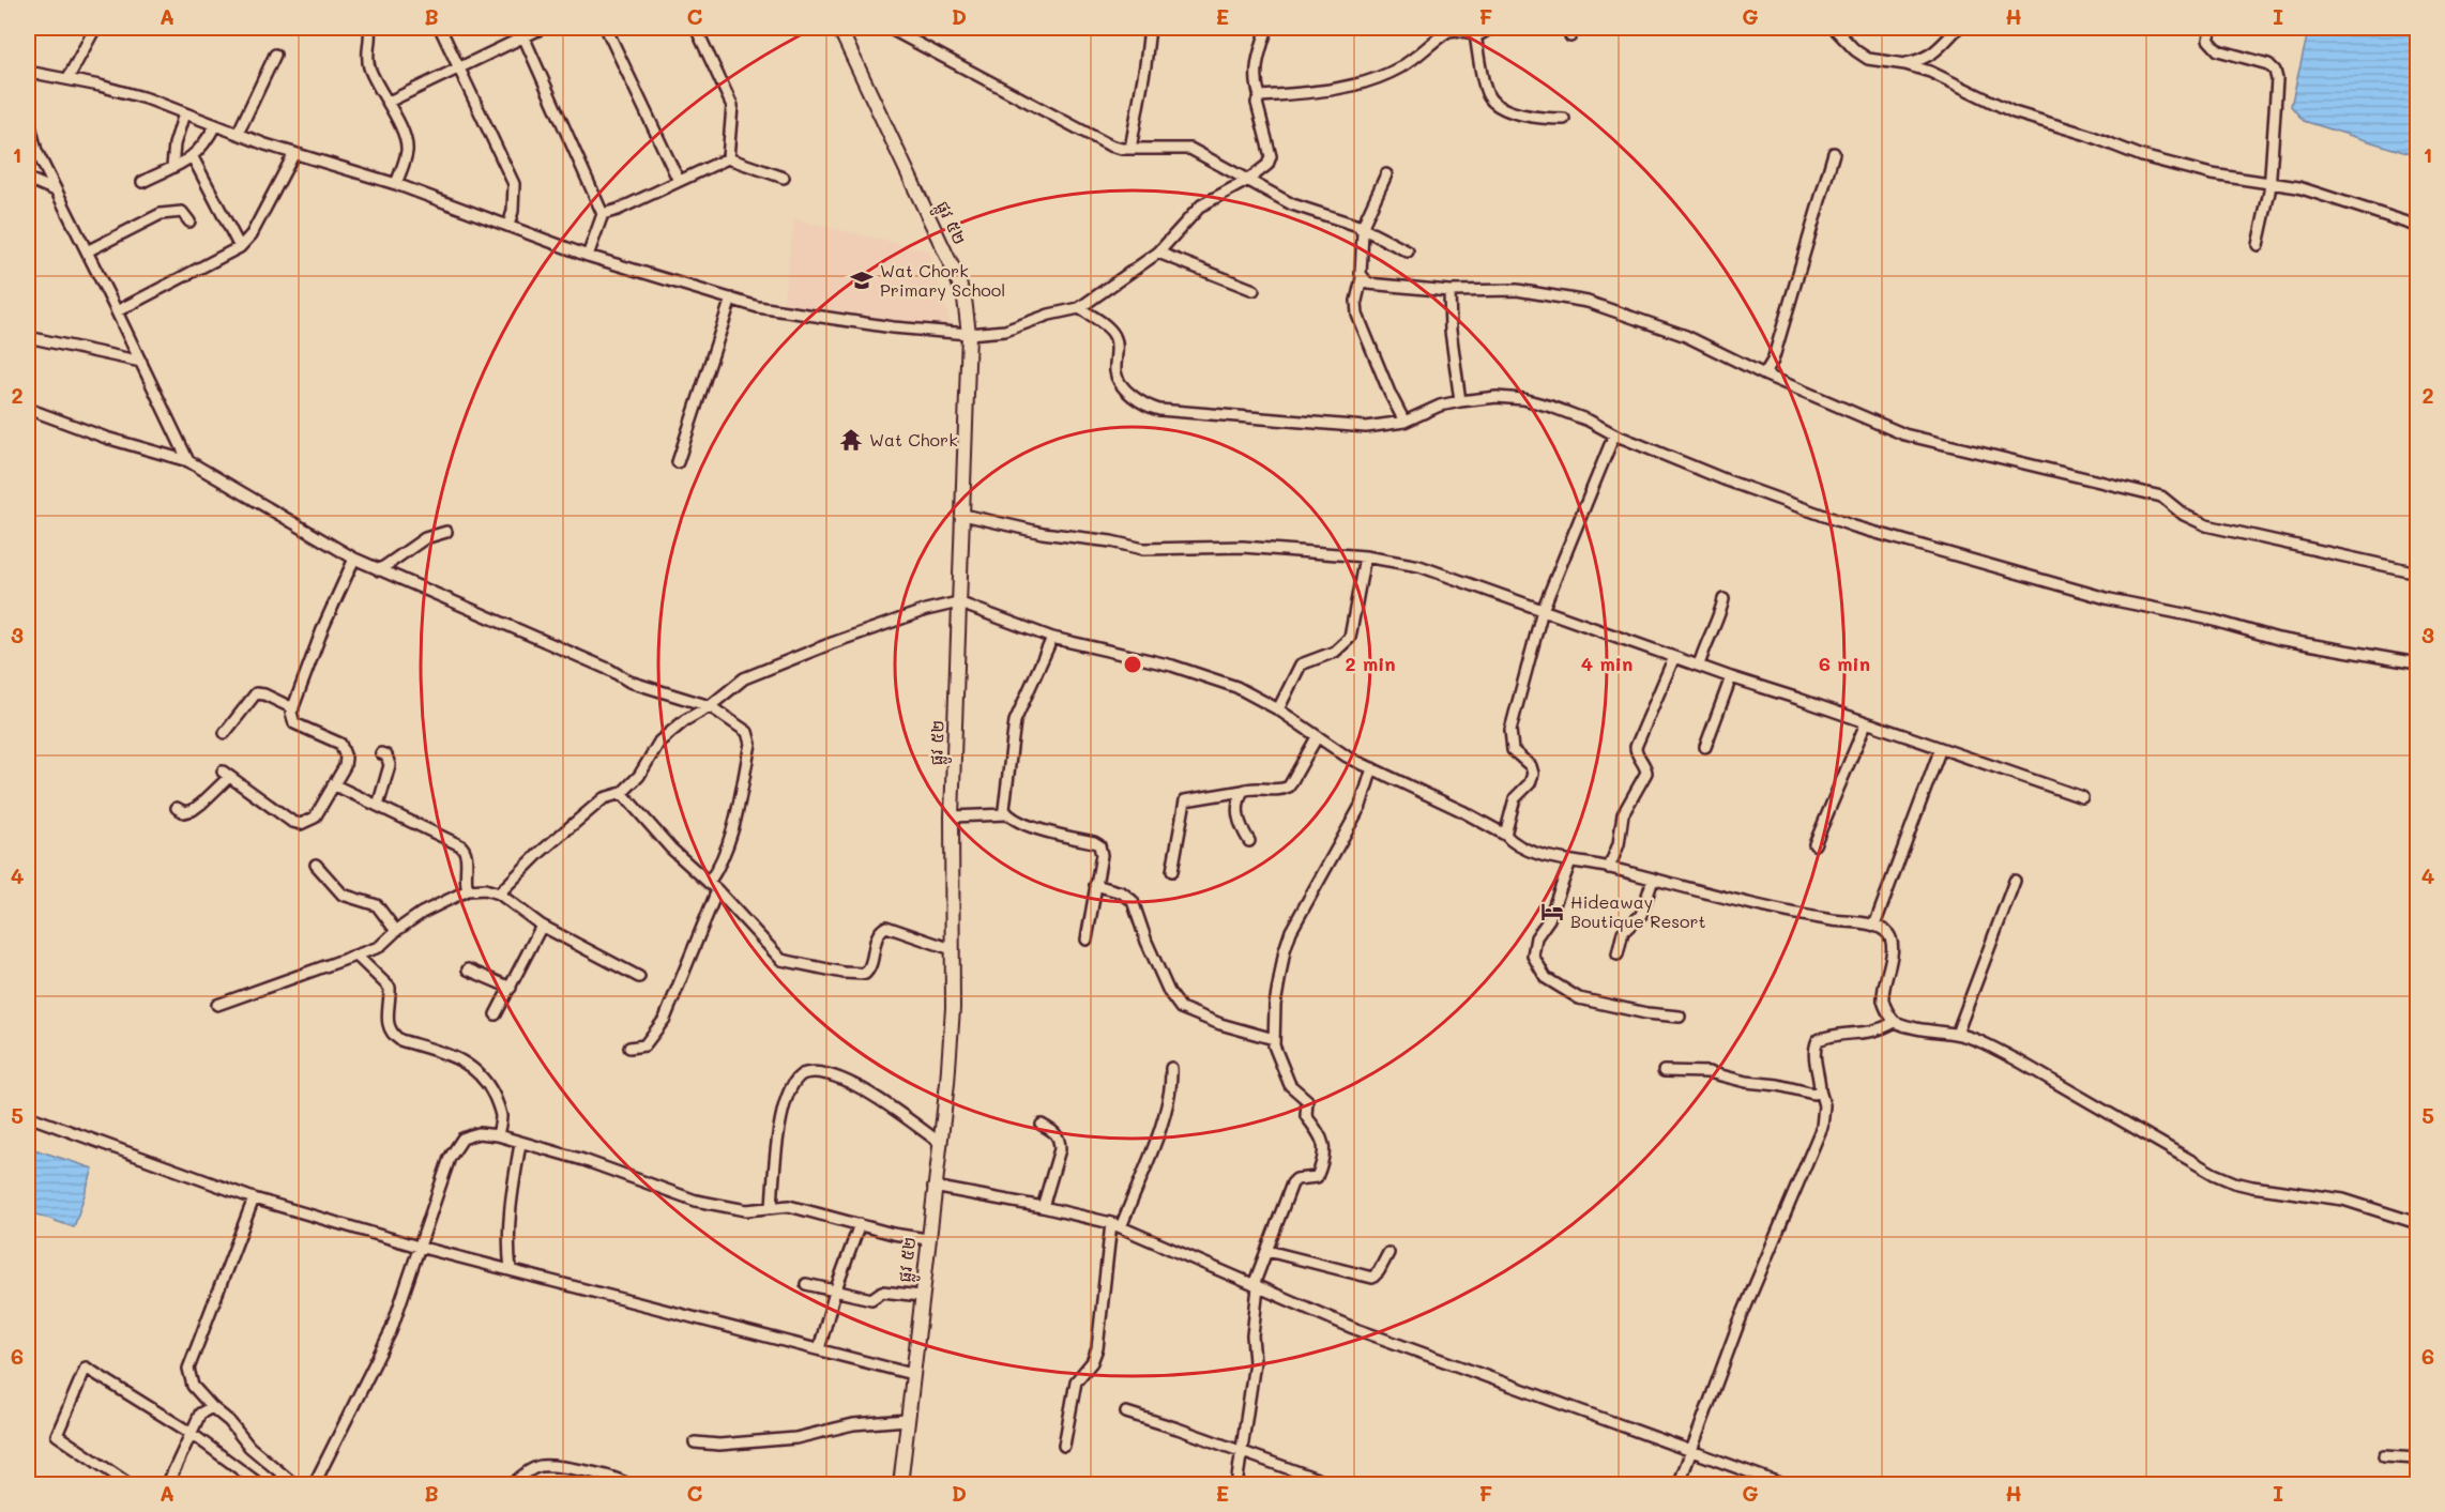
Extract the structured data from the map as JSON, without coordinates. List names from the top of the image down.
{
  "streets": {
    "street": ["ផ្លូវ ៥២"]
  },
  "places": {
    "school or university": ["Wat Chork Primary School"],
    "temple": ["Wat Chork"],
    "hotel": ["Hideaway Boutique Resort"]
  },
  "grid": {
    "columns": [
      "A",
      "B",
      "C",
      "D",
      "E",
      "F",
      "G",
      "H",
      "I"
    ],
    "rows": [
      "1",
      "2",
      "3",
      "4",
      "5",
      "6"
    ]
  },
  "rings": ["2 min", "4 min", "6 min"]
}
